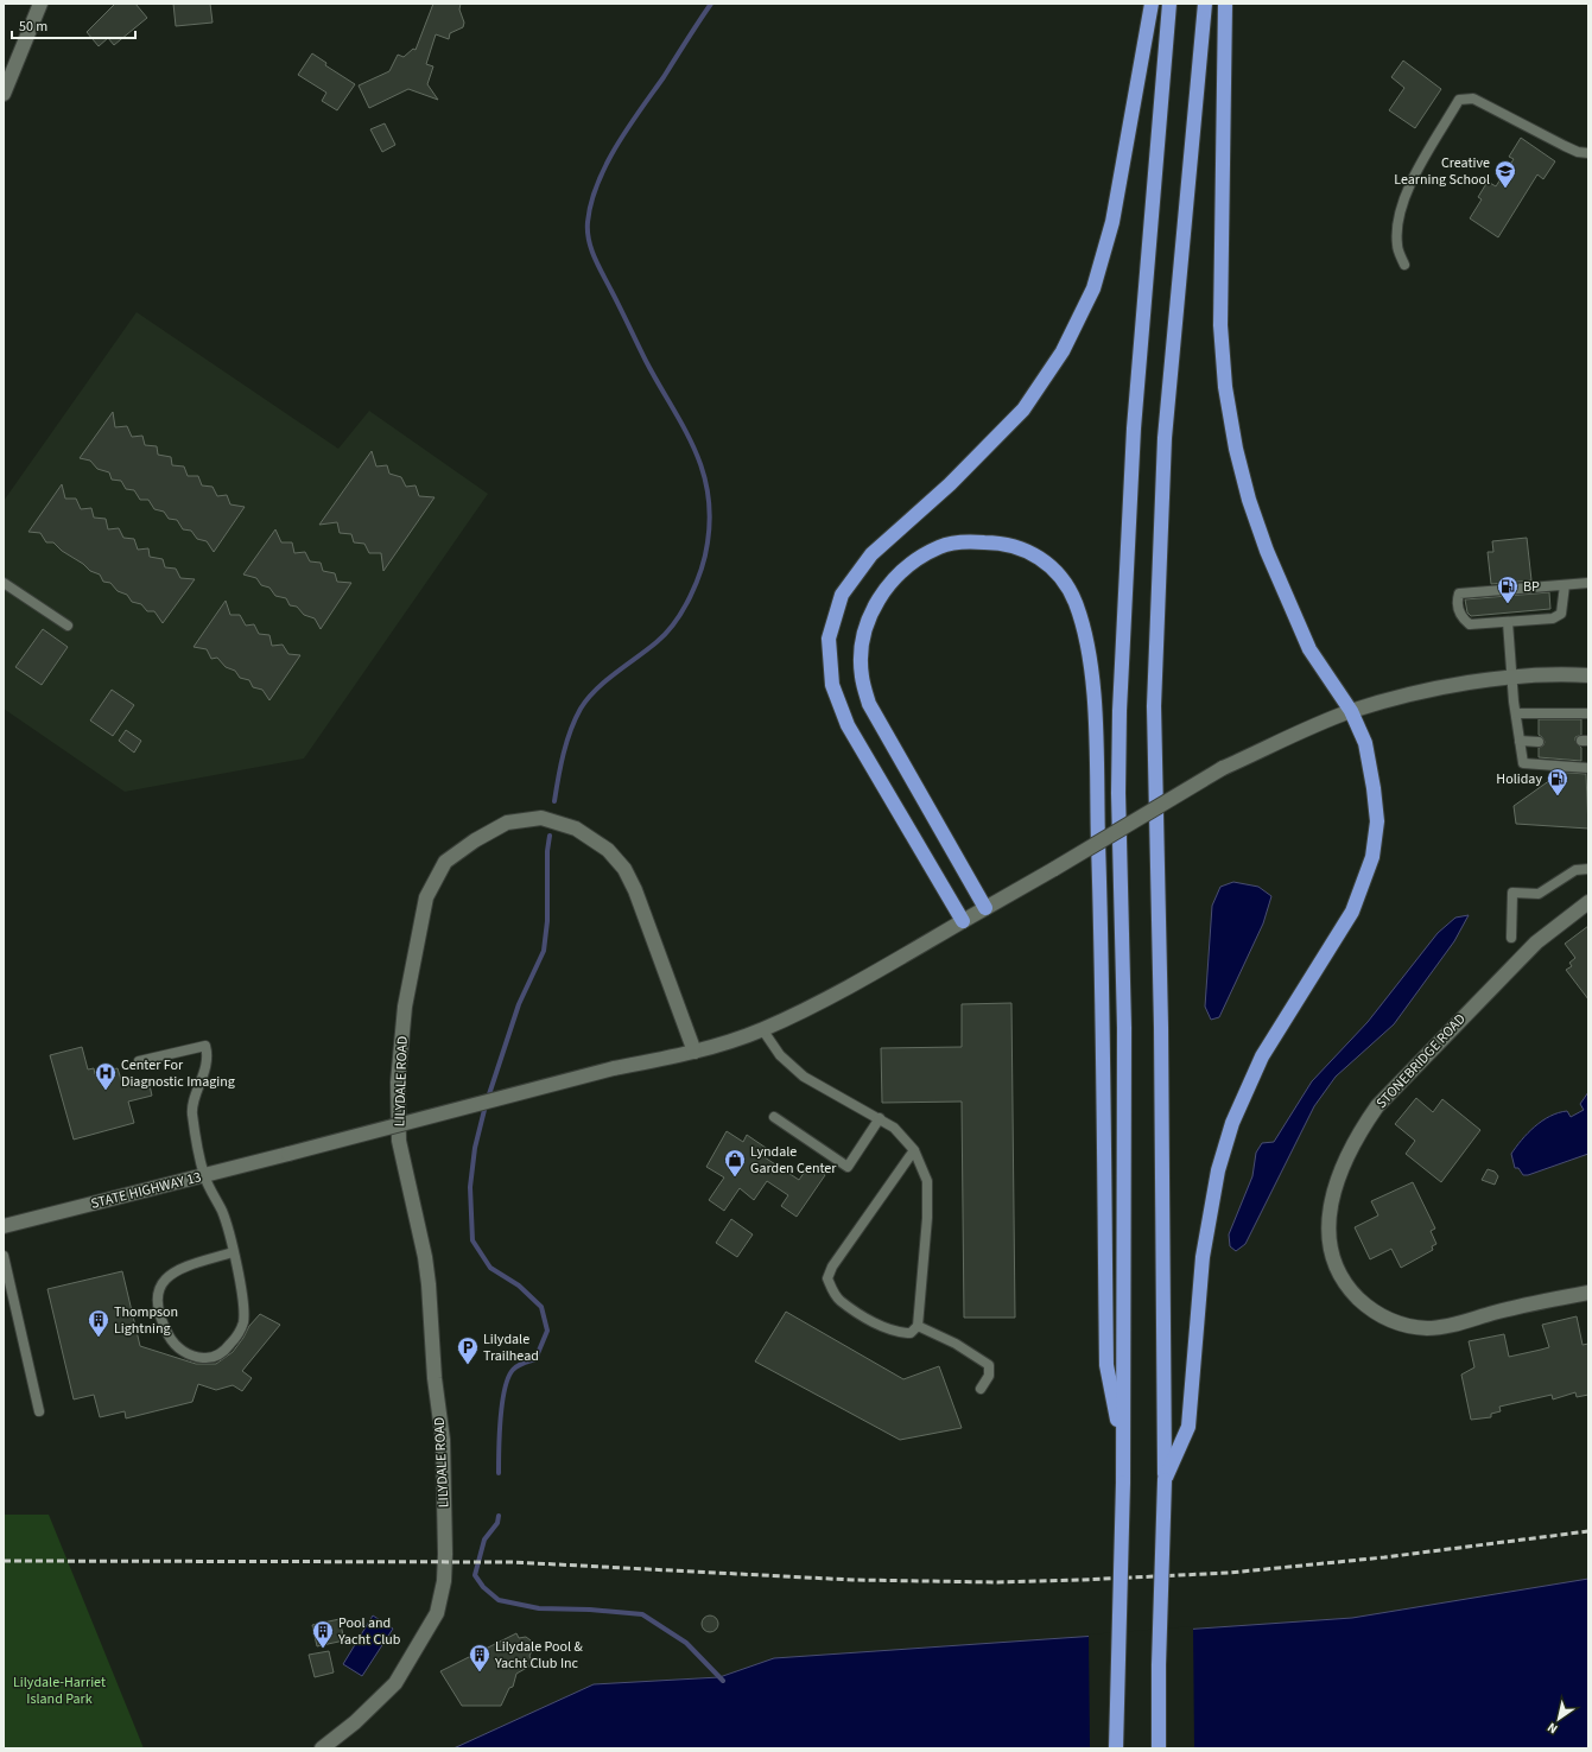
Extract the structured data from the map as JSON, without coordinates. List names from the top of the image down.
{
  "streets": {
    "street": ["STONEBRIDGE ROAD", "LILYDALE ROAD", "STATE HIGHWAY 13"]
  },
  "crossings": [
    ["LILYDALE ROAD", "STATE HIGHWAY 13"]
  ],
  "parks": ["Lilydale-Harriet Island Park"],
  "places": {
    "school or university": ["Creative Learning School"],
    "fuel station": ["BP", "Holiday"],
    "hospital": ["Center For Diagnostic Imaging"],
    "shop": ["Lyndale Garden Center"],
    "building": ["Thompson Lightning", "Pool and Yacht Club", "Lilydale Pool & Yacht Club Inc"],
    "parking": ["Lilydale Trailhead"]
  },
  "scale_bar": "50 m",
  "north": "bottom left"
}
